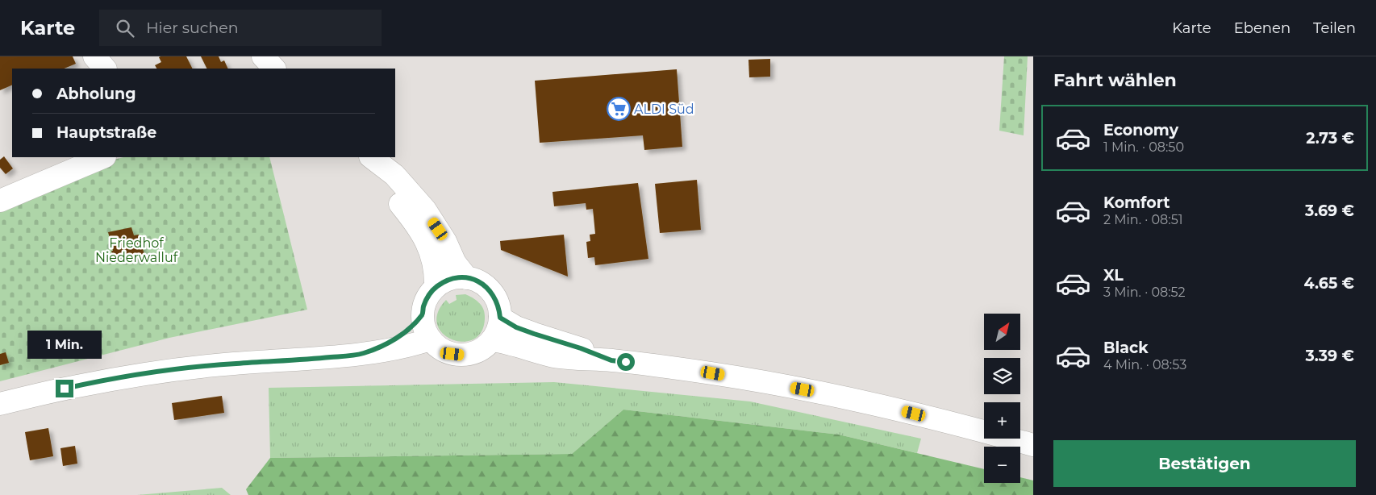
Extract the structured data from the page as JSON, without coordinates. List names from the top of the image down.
{
  "parks": ["Friedhof Niederwalluf"],
  "places": {
    "supermarket": ["ALDI Süd"]
  },
  "north": "top right",
  "page": {
    "header": "Karte",
    "search": "Hier suchen",
    "nav": ["Karte", "Ebenen", "Teilen"],
    "heading": "Fahrt wählen",
    "banner": ["Abholung", "Hauptstraße"],
    "list": [
      {
        "name": "Economy",
        "note": "1 Min. · 08:50",
        "value": "2.73 €"
      },
      {
        "name": "Komfort",
        "note": "2 Min. · 08:51",
        "value": "3.69 €"
      },
      {
        "name": "XL",
        "note": "3 Min. · 08:52",
        "value": "4.65 €"
      },
      {
        "name": "Black",
        "note": "4 Min. · 08:53",
        "value": "3.39 €"
      }
    ],
    "map_buttons": ["+", "−"],
    "bubble": "1 Min.",
    "buttons": "Bestätigen"
  }
}
